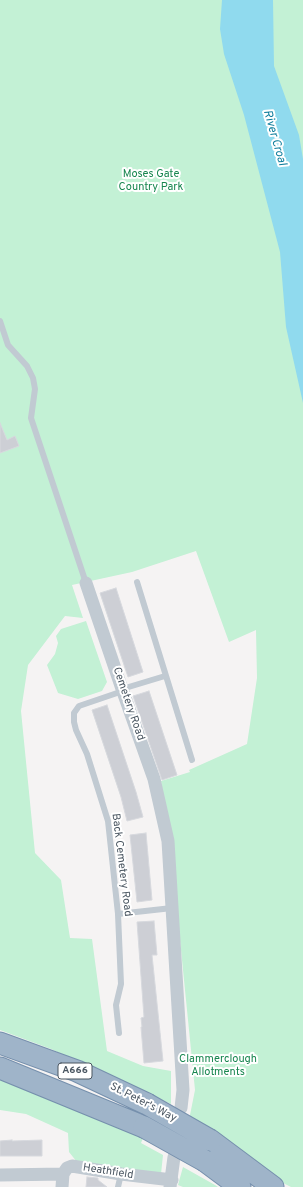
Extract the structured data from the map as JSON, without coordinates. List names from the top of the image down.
{
  "streets": {
    "highway": ["A666", "St. Peter's Way"],
    "street": ["Cemetery Road", "Heathfield"],
    "lane": ["Back Cemetery Road"]
  },
  "crossings": [
    ["Cemetery Road", "Back Cemetery Road"]
  ],
  "water": ["River Croal"],
  "parks": ["Moses Gate Country Park", "Clammerclough Allotments"]
}
